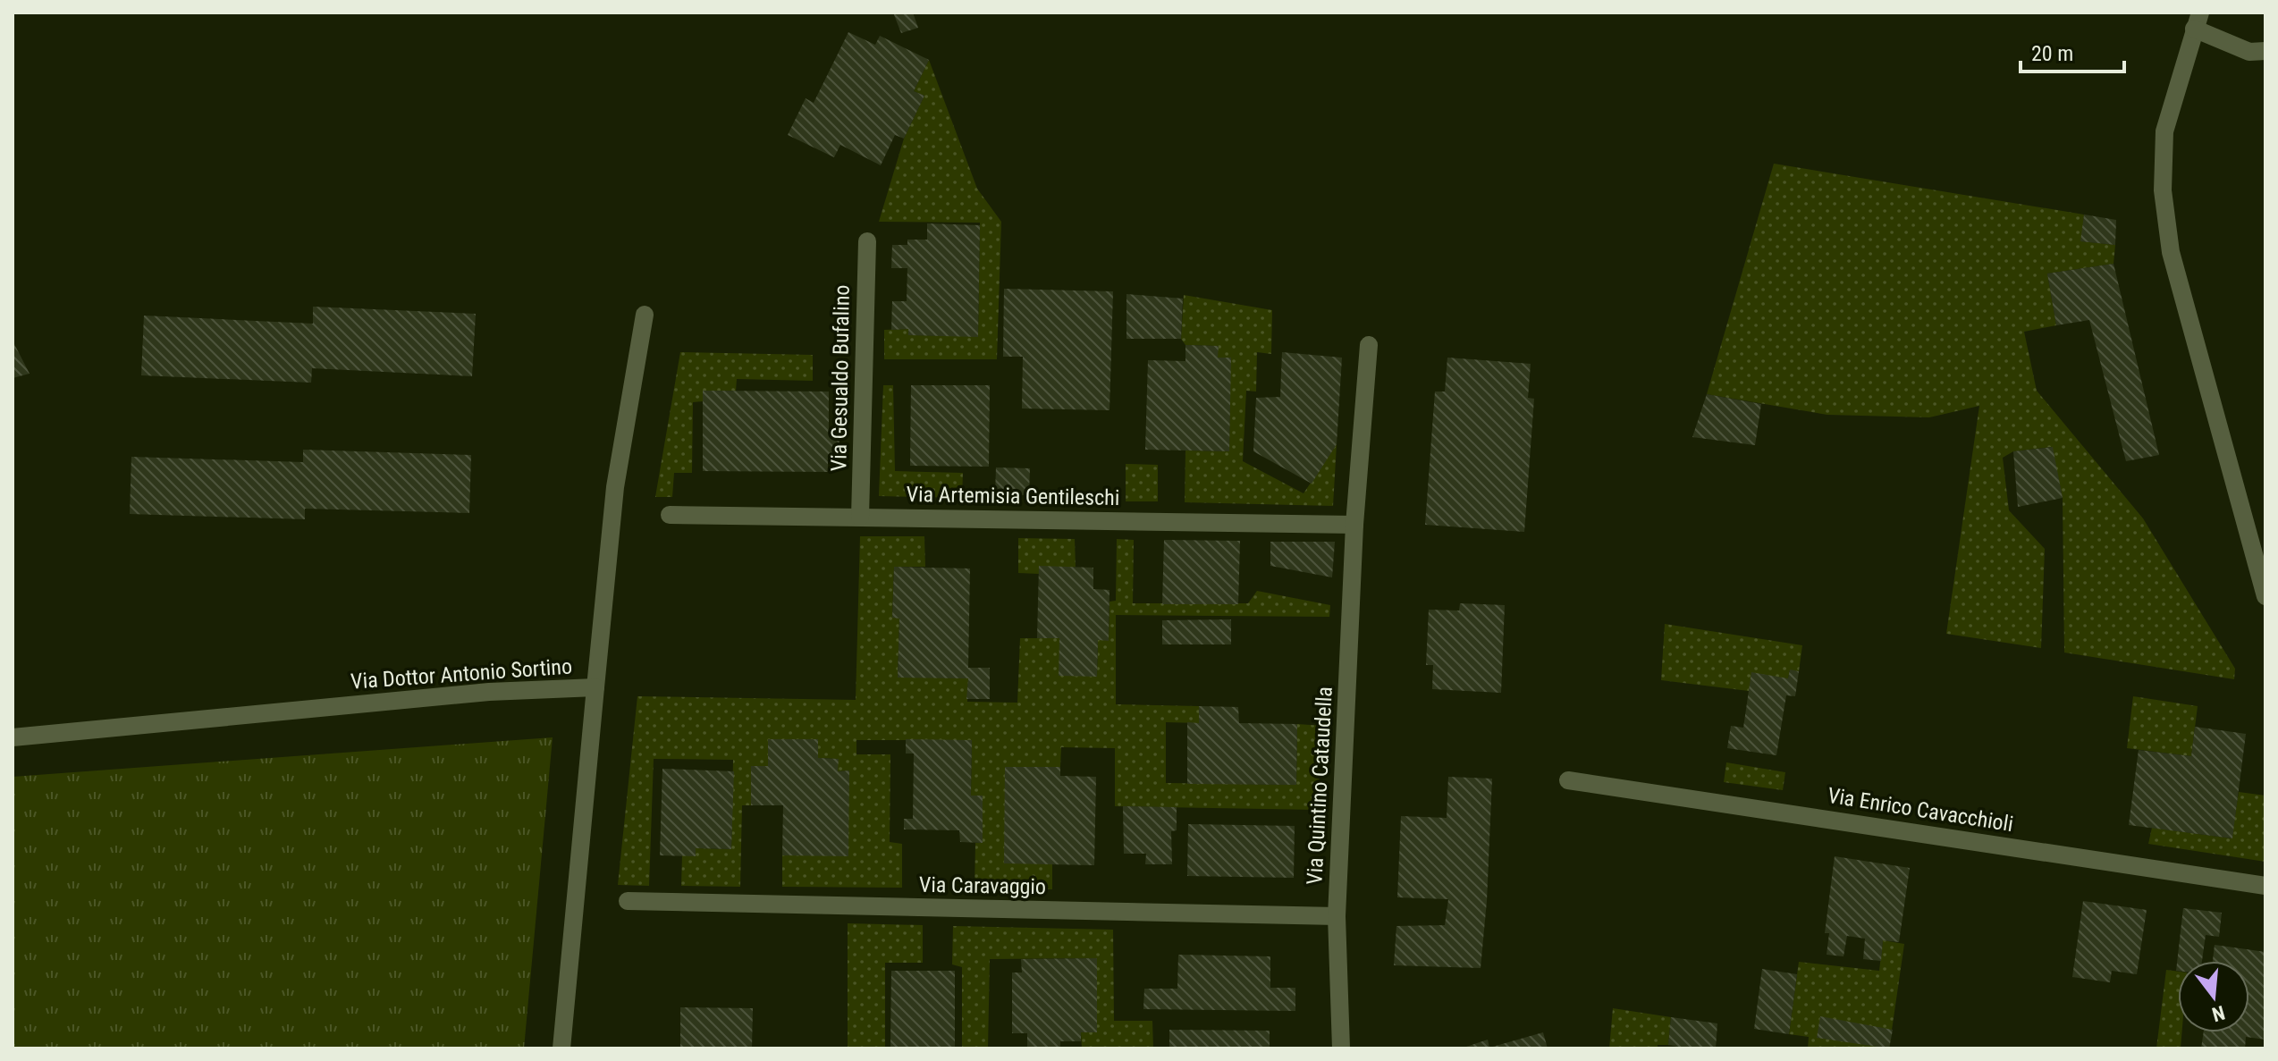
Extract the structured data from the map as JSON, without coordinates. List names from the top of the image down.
{
  "streets": {
    "street": [
      "Via Gesualdo Bufalino",
      "Via Artemisia Gentileschi",
      "Via Dottor Antonio Sortino",
      "Via Quintino Cataudella",
      "Via Enrico Cavacchioli",
      "Via Caravaggio"
    ]
  },
  "crossings": [
    ["Via Gesualdo Bufalino", "Via Artemisia Gentileschi"],
    ["Via Artemisia Gentileschi", "Via Quintino Cataudella"],
    ["Via Quintino Cataudella", "Via Caravaggio"]
  ],
  "scale_bar": "20 m",
  "north": "bottom"
}
